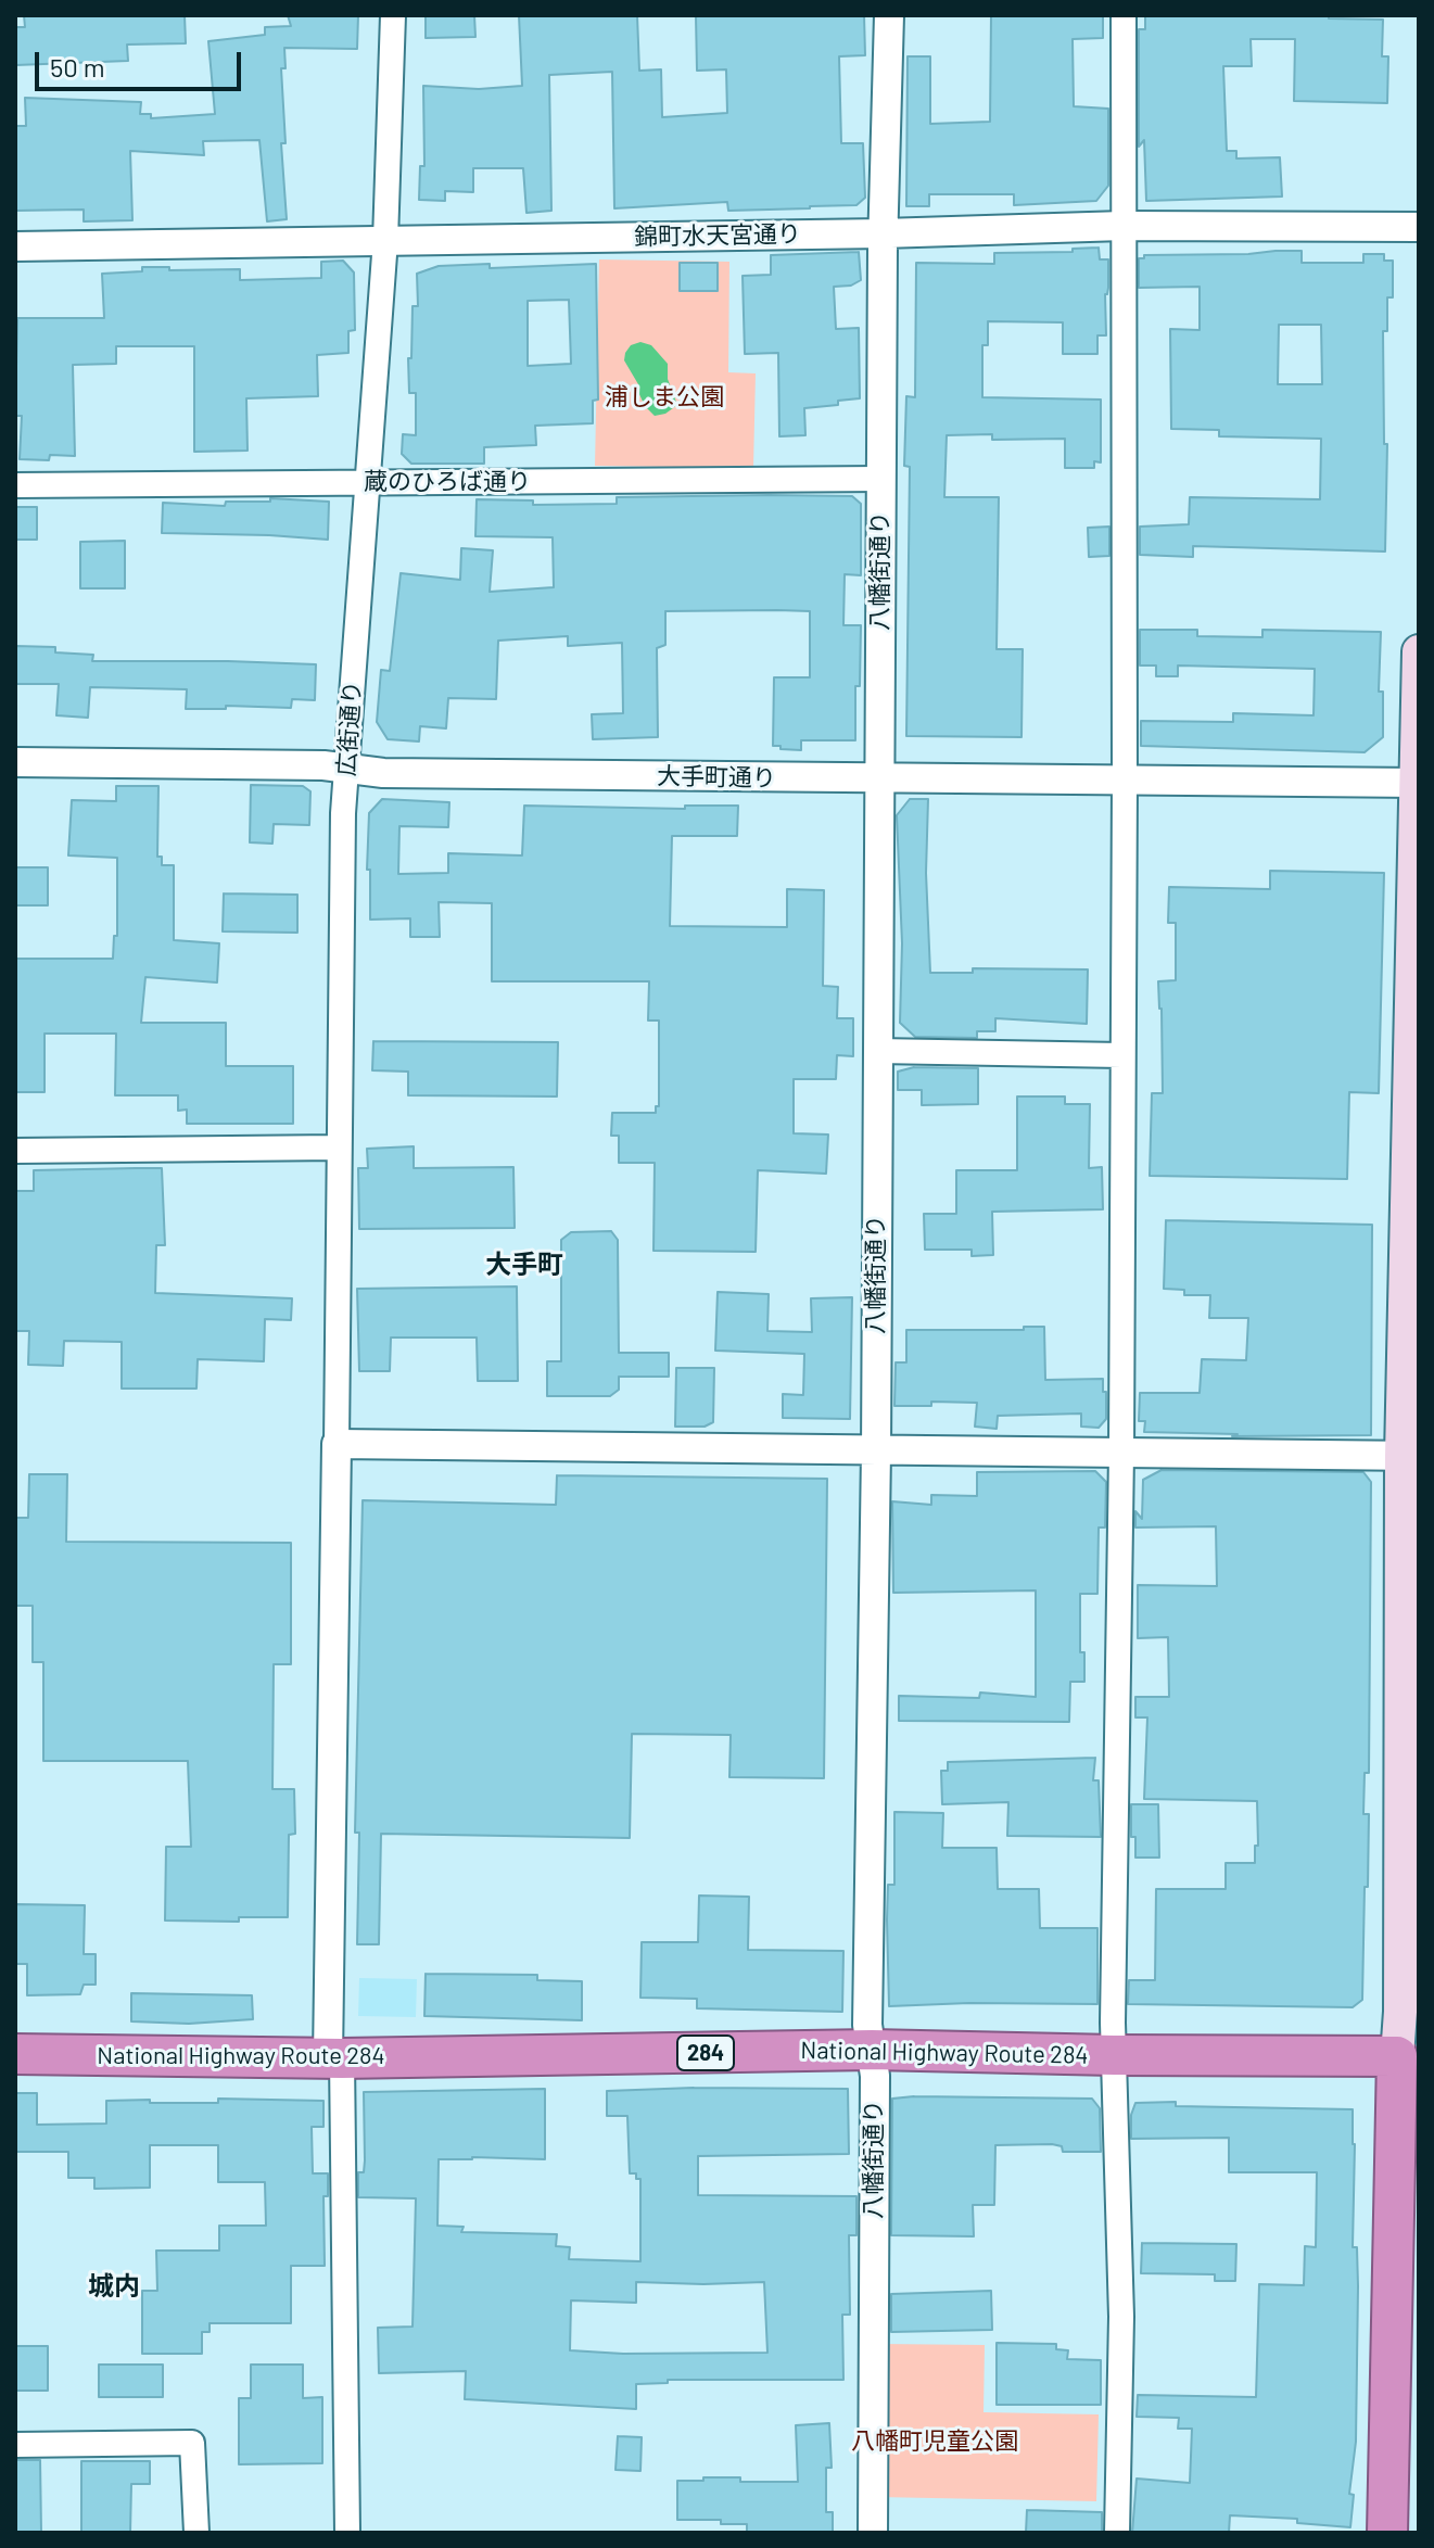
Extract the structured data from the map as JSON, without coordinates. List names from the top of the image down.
{
  "streets": {
    "highway": ["284", "National Highway Route 284"],
    "street": [
      "錦町水天宮通り",
      "蔵のひろば通り",
      "八幡街通り",
      "広街通り",
      "大手町通り"
    ]
  },
  "crossings": [
    ["錦町水天宮通り", "八幡街通り"],
    ["錦町水天宮通り", "広街通り"],
    ["蔵のひろば通り", "八幡街通り"],
    ["蔵のひろば通り", "広街通り"],
    ["八幡街通り", "大手町通り"],
    ["八幡街通り", "National Highway Route 284"],
    ["広街通り", "大手町通り"]
  ],
  "districts": ["大手町", "城内"],
  "parks": ["浦しま公園", "八幡町児童公園"],
  "scale_bar": "50 m"
}
